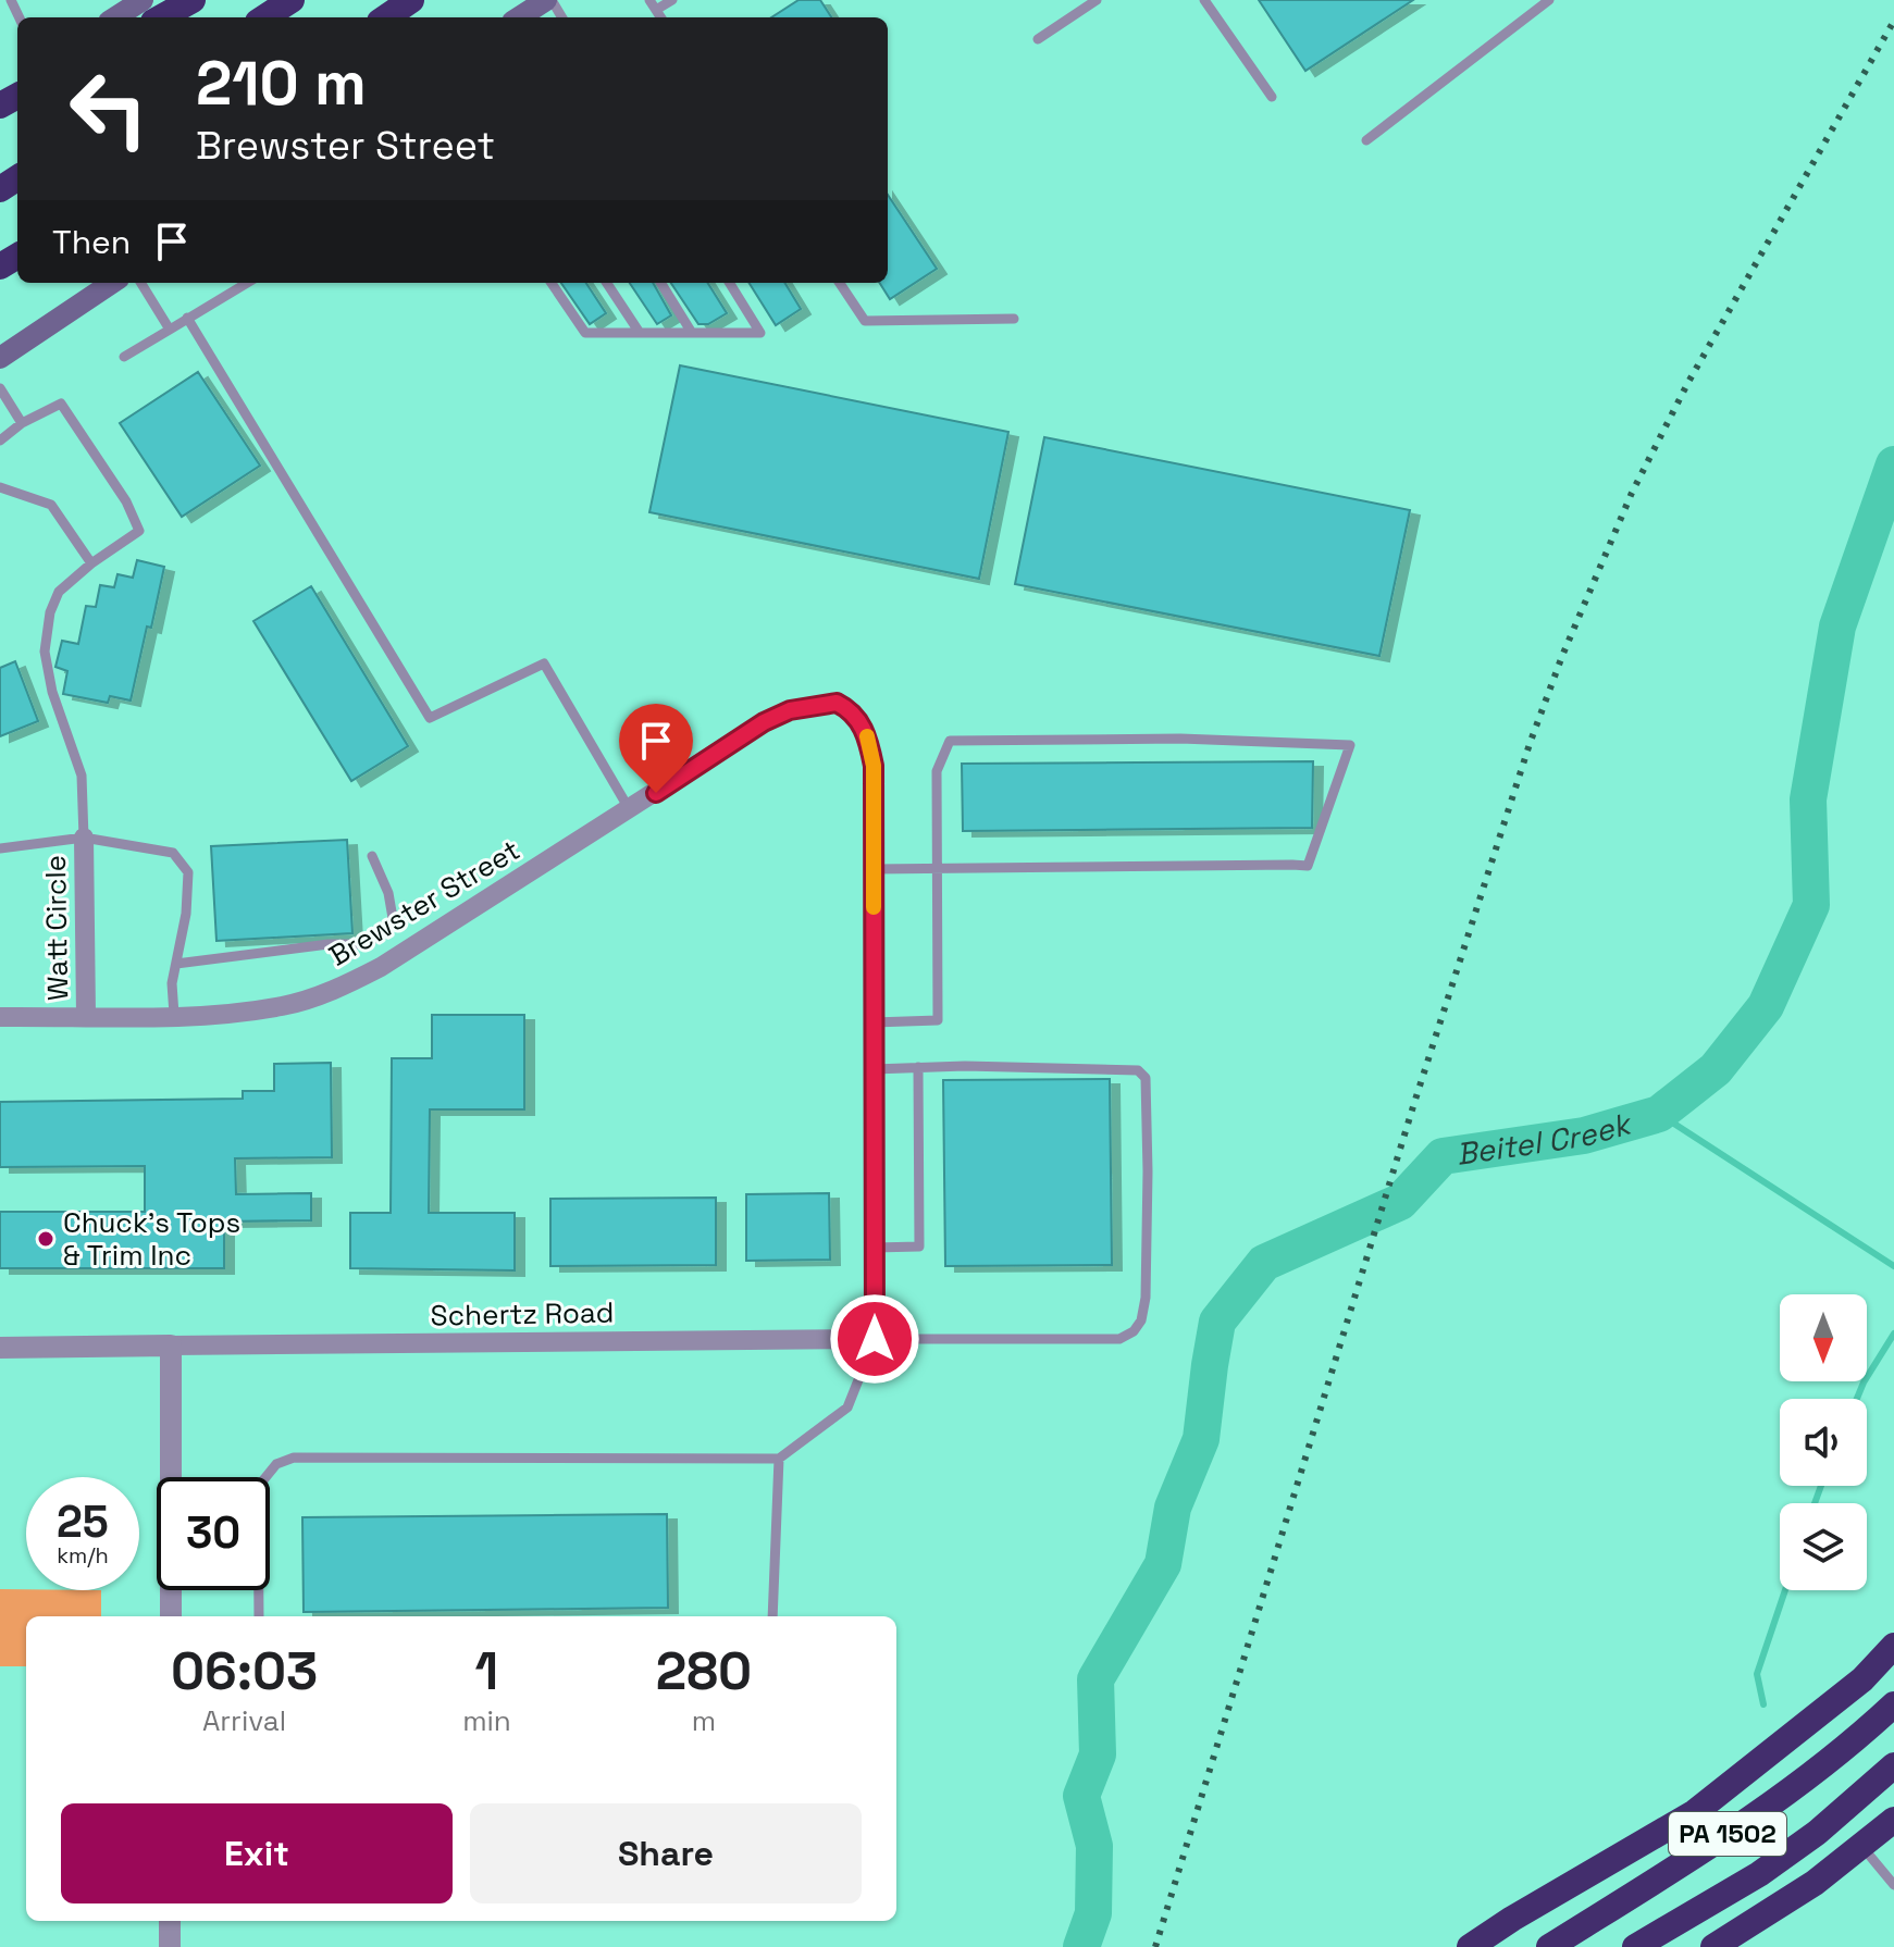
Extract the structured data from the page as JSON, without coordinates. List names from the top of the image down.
{
  "streets": {
    "highway": ["PA 1502"],
    "street": ["Brewster Street", "Watt Circle", "Schertz Road"]
  },
  "crossings": [
    ["Brewster Street", "Watt Circle"]
  ],
  "water": ["Beitel Creek"],
  "places": ["Chuck's Tops & Trim Inc"],
  "north": "bottom",
  "page": {
    "turn": ["210 m", "Brewster Street"],
    "then": "Then",
    "speed": "25 km/h",
    "limit": "30",
    "eta": [
      "06:03",
      "Arrival",
      "1",
      "min",
      "280",
      "m"
    ],
    "buttons": ["Exit", "Share"]
  }
}
